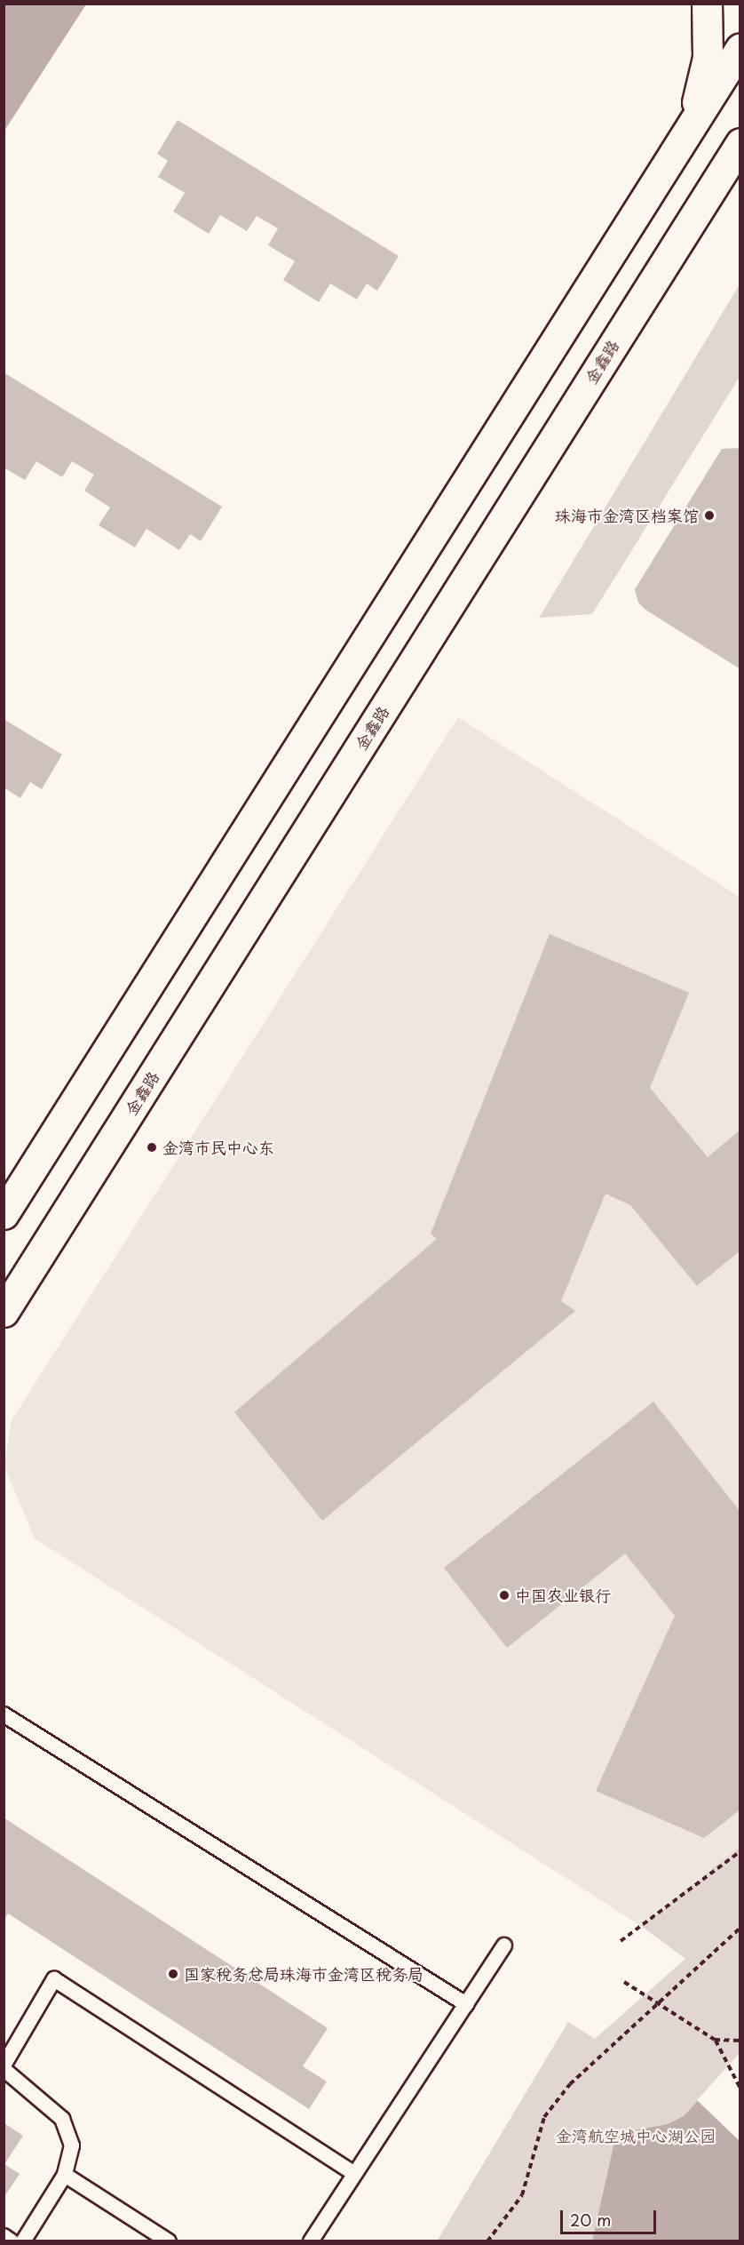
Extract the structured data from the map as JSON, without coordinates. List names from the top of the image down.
{
  "streets": {
    "street": ["金鑫路"]
  },
  "parks": ["金湾航空城中心湖公园"],
  "places": [
    "珠海市金湾区档案馆",
    "金湾市民中心东",
    "中国农业银行",
    "国家税务总局珠海市金湾区税务局"
  ],
  "scale_bar": "20 m"
}
